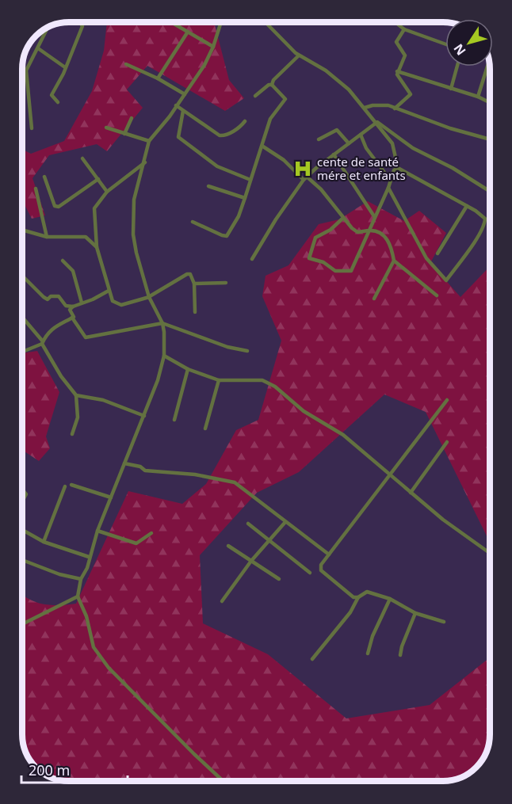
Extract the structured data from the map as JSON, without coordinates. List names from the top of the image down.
{
  "places": {
    "hospital": ["cente de santé mére et enfants"]
  },
  "scale_bar": "200 m",
  "north": "bottom left"
}
